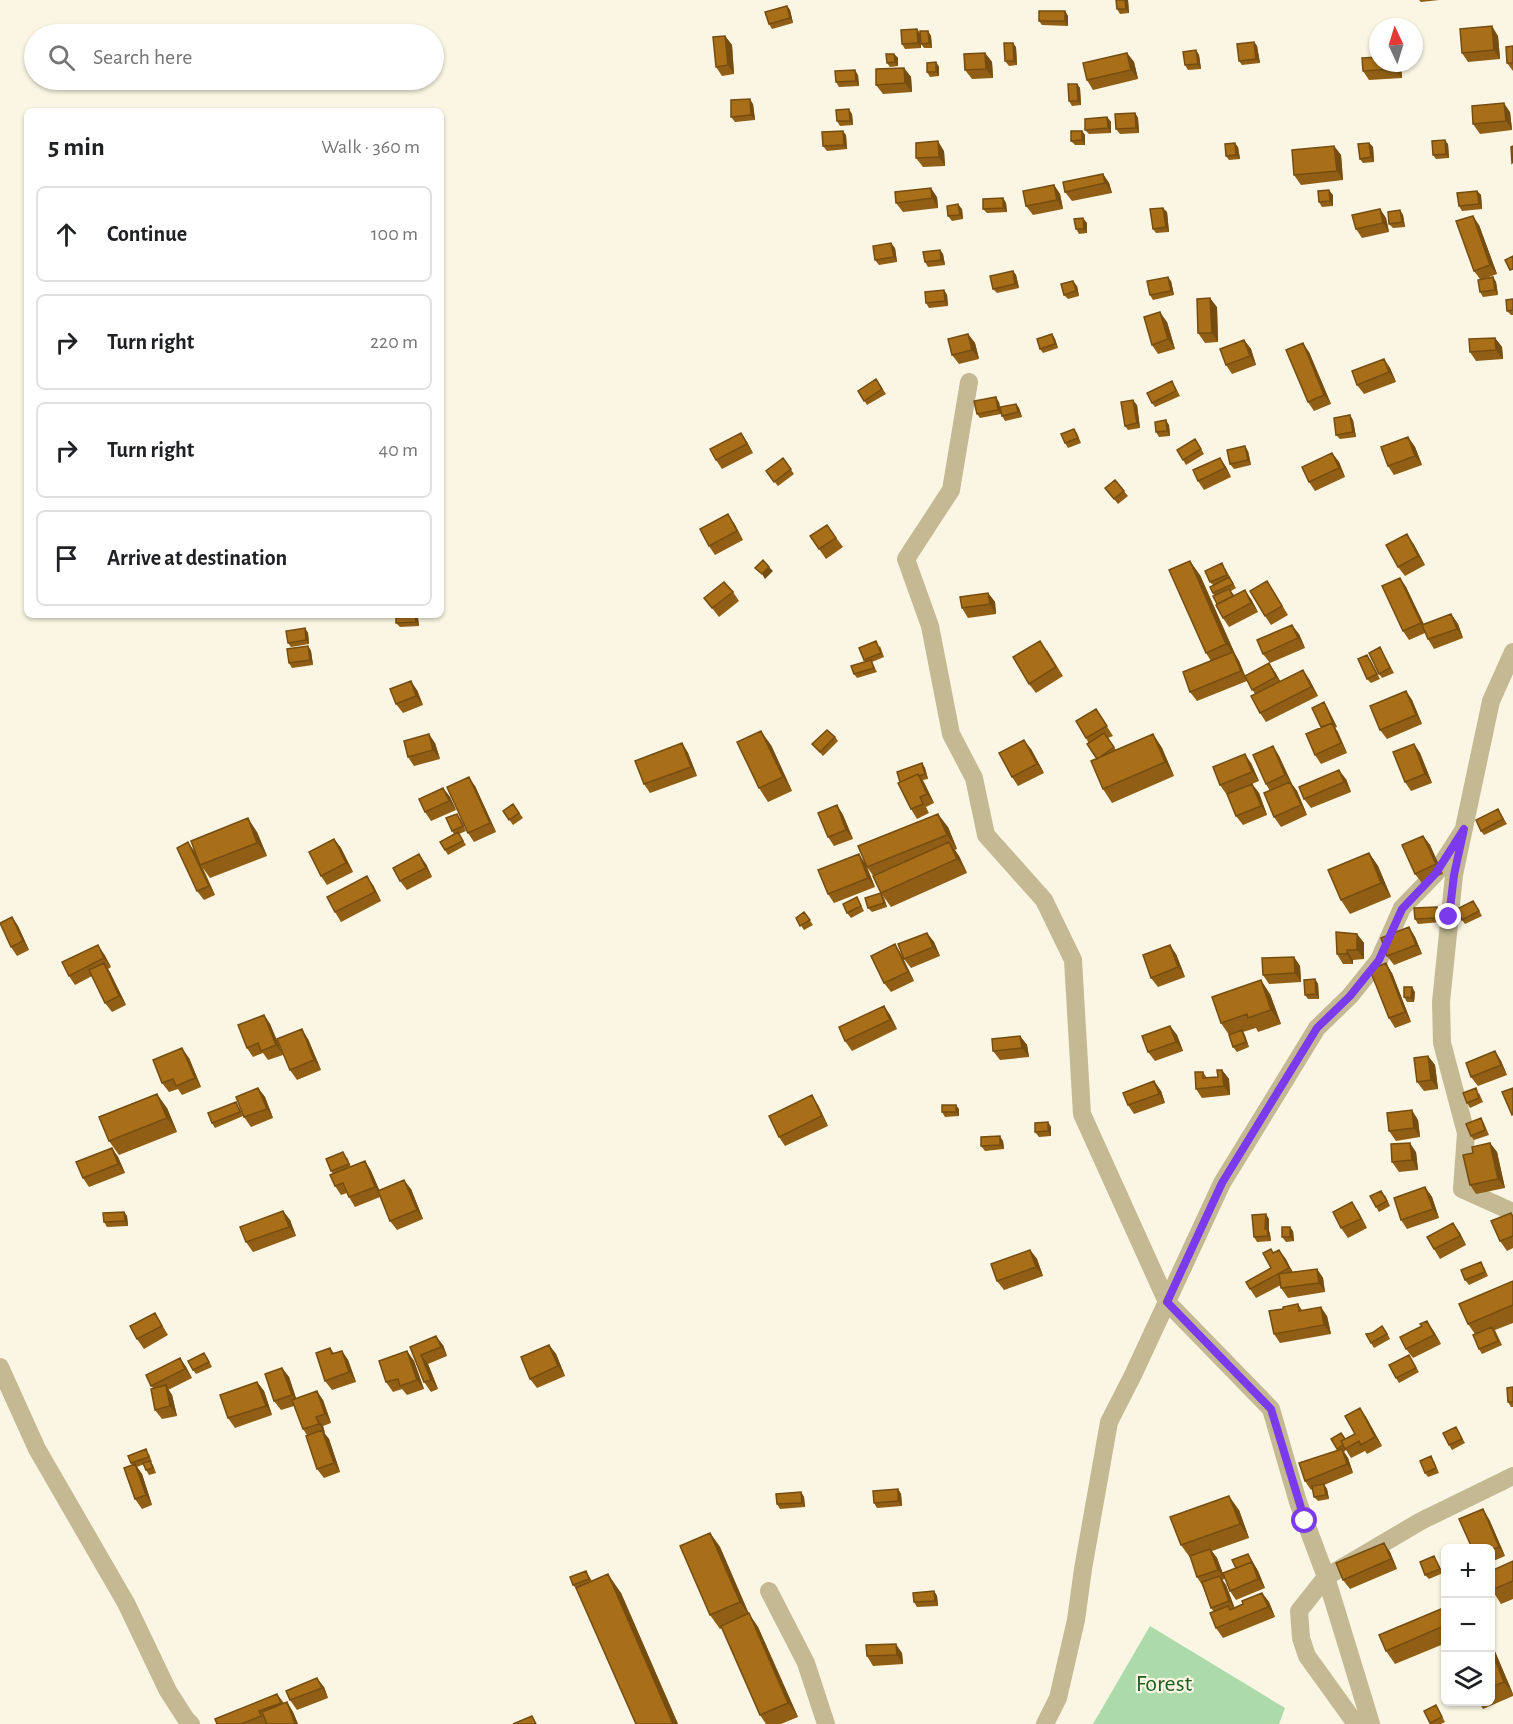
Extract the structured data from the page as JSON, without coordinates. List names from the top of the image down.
{
  "parks": ["Forest"],
  "north": "top",
  "page": {
    "search": "Search here",
    "heading": ["5 min", "Walk · 360 m"],
    "list": [
      ["Continue", "100 m"],
      ["Turn right", "220 m"],
      ["Turn right", "40 m"],
      "Arrive at destination"
    ],
    "map_buttons": ["+", "−"]
  }
}
